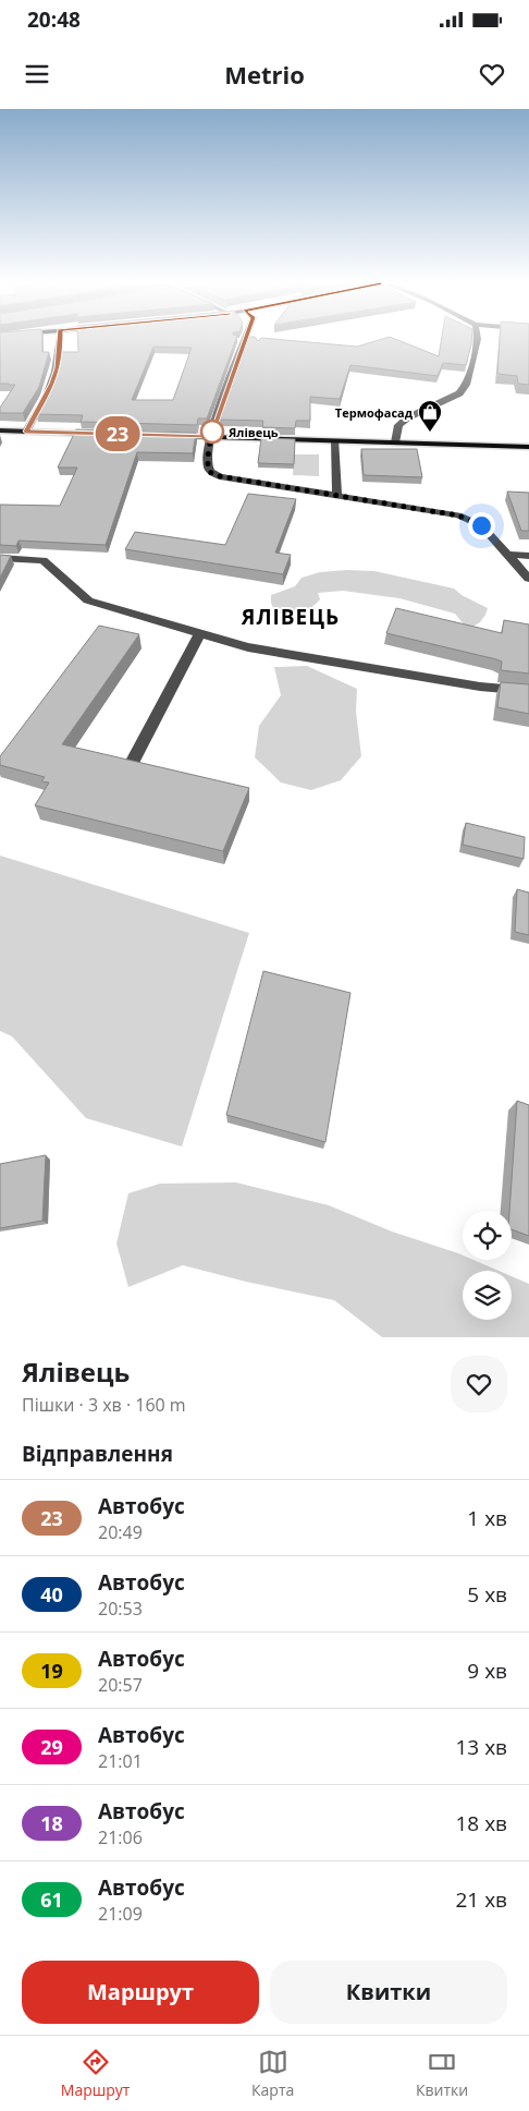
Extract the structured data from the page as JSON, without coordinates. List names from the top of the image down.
{
  "districts": ["ЯЛІВЕЦЬ"],
  "places": {
    "other": ["Ялівець"],
    "shop": ["Термофасад"]
  },
  "lines": ["bus line 23"],
  "page": {
    "status": "20:48",
    "header": "Metrio",
    "on_map": "23",
    "heading": [
      ["Ялівець", "Пішки · 3 хв · 160 m"],
      "Відправлення"
    ],
    "list": [
      {
        "mark": "23",
        "name": "Автобус",
        "note": "20:49",
        "value": "1 хв"
      },
      {
        "mark": "40",
        "name": "Автобус",
        "note": "20:53",
        "value": "5 хв"
      },
      {
        "mark": "19",
        "name": "Автобус",
        "note": "20:57",
        "value": "9 хв"
      },
      {
        "mark": "29",
        "name": "Автобус",
        "note": "21:01",
        "value": "13 хв"
      },
      {
        "mark": "18",
        "name": "Автобус",
        "note": "21:06",
        "value": "18 хв"
      },
      {
        "mark": "61",
        "name": "Автобус",
        "note": "21:09",
        "value": "21 хв"
      }
    ],
    "buttons": ["Маршрут", "Квитки"],
    "tabs": ["Маршрут", "Карта", "Квитки"]
  }
}
